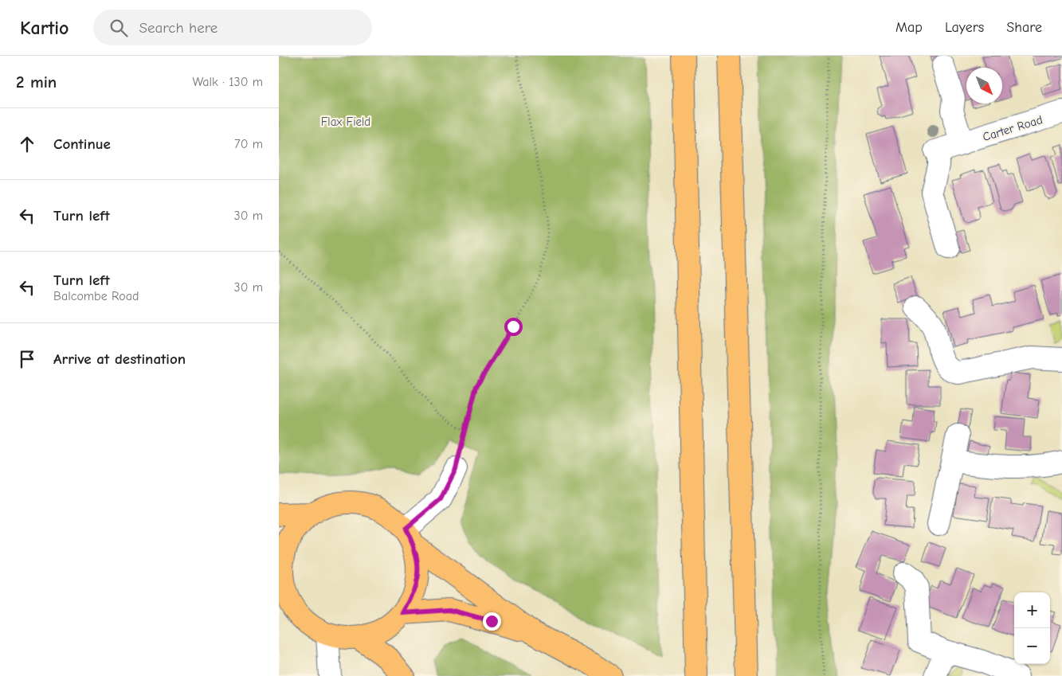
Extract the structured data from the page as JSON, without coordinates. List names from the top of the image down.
{
  "streets": {
    "street": ["Carter Road"]
  },
  "parks": ["Flax Field"],
  "north": "bottom right",
  "page": {
    "header": "Kartio",
    "search": "Search here",
    "nav": ["Map", "Layers", "Share"],
    "heading": ["2 min", "Walk · 130 m"],
    "list": [
      ["Continue", "70 m"],
      ["Turn left", "30 m"],
      ["Turn left", "Balcombe Road", "30 m"],
      "Arrive at destination"
    ],
    "map_buttons": ["+", "−"]
  }
}
